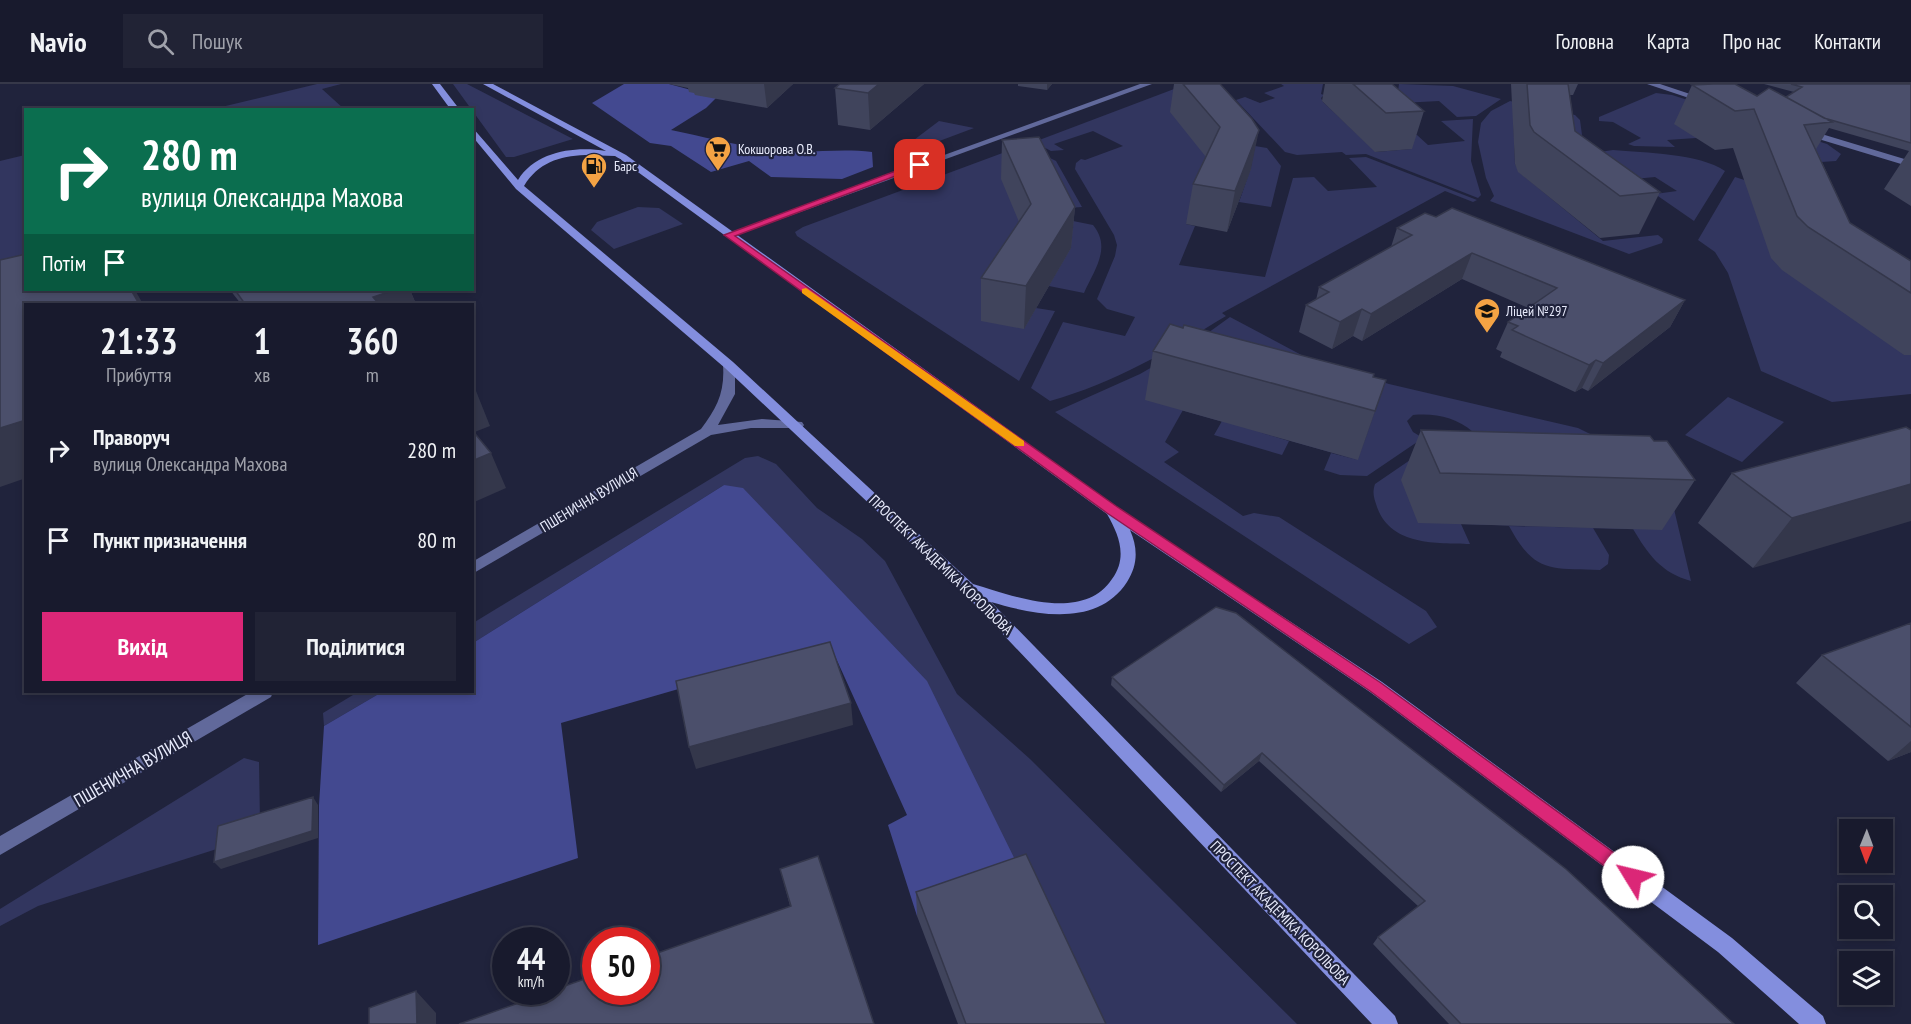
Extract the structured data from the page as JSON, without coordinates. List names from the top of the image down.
{
  "streets": {
    "main road": ["ПРОСПЕКТ АКАДЕМІКА КОРОЛЬОВА"],
    "street": ["ПШЕНИЧНА ВУЛИЦЯ"]
  },
  "crossings": [
    ["ПШЕНИЧНА ВУЛИЦЯ", "ПРОСПЕКТ АКАДЕМІКА КОРОЛЬОВА"]
  ],
  "places": {
    "supermarket": ["Кокшорова О.В."],
    "fuel station": ["Барс"],
    "school or university": ["Ліцей №297"]
  },
  "north": "bottom",
  "page": {
    "header": "Navio",
    "search": "Пошук",
    "nav": [
      "Головна",
      "Карта",
      "Про нас",
      "Контакти"
    ],
    "turn": ["280 m", "вулиця Олександра Махова"],
    "then": "Потім",
    "eta": [
      "21:33",
      "Прибуття",
      "1",
      "хв",
      "360",
      "m"
    ],
    "list": [
      {
        "name": "Праворуч",
        "note": "вулиця Олександра Махова",
        "value": "280 m"
      },
      {
        "name": "Пункт призначення",
        "value": "80 m"
      }
    ],
    "buttons": ["Вихід", "Поділитися"],
    "speed": "44 km/h",
    "limit": "50"
  }
}
